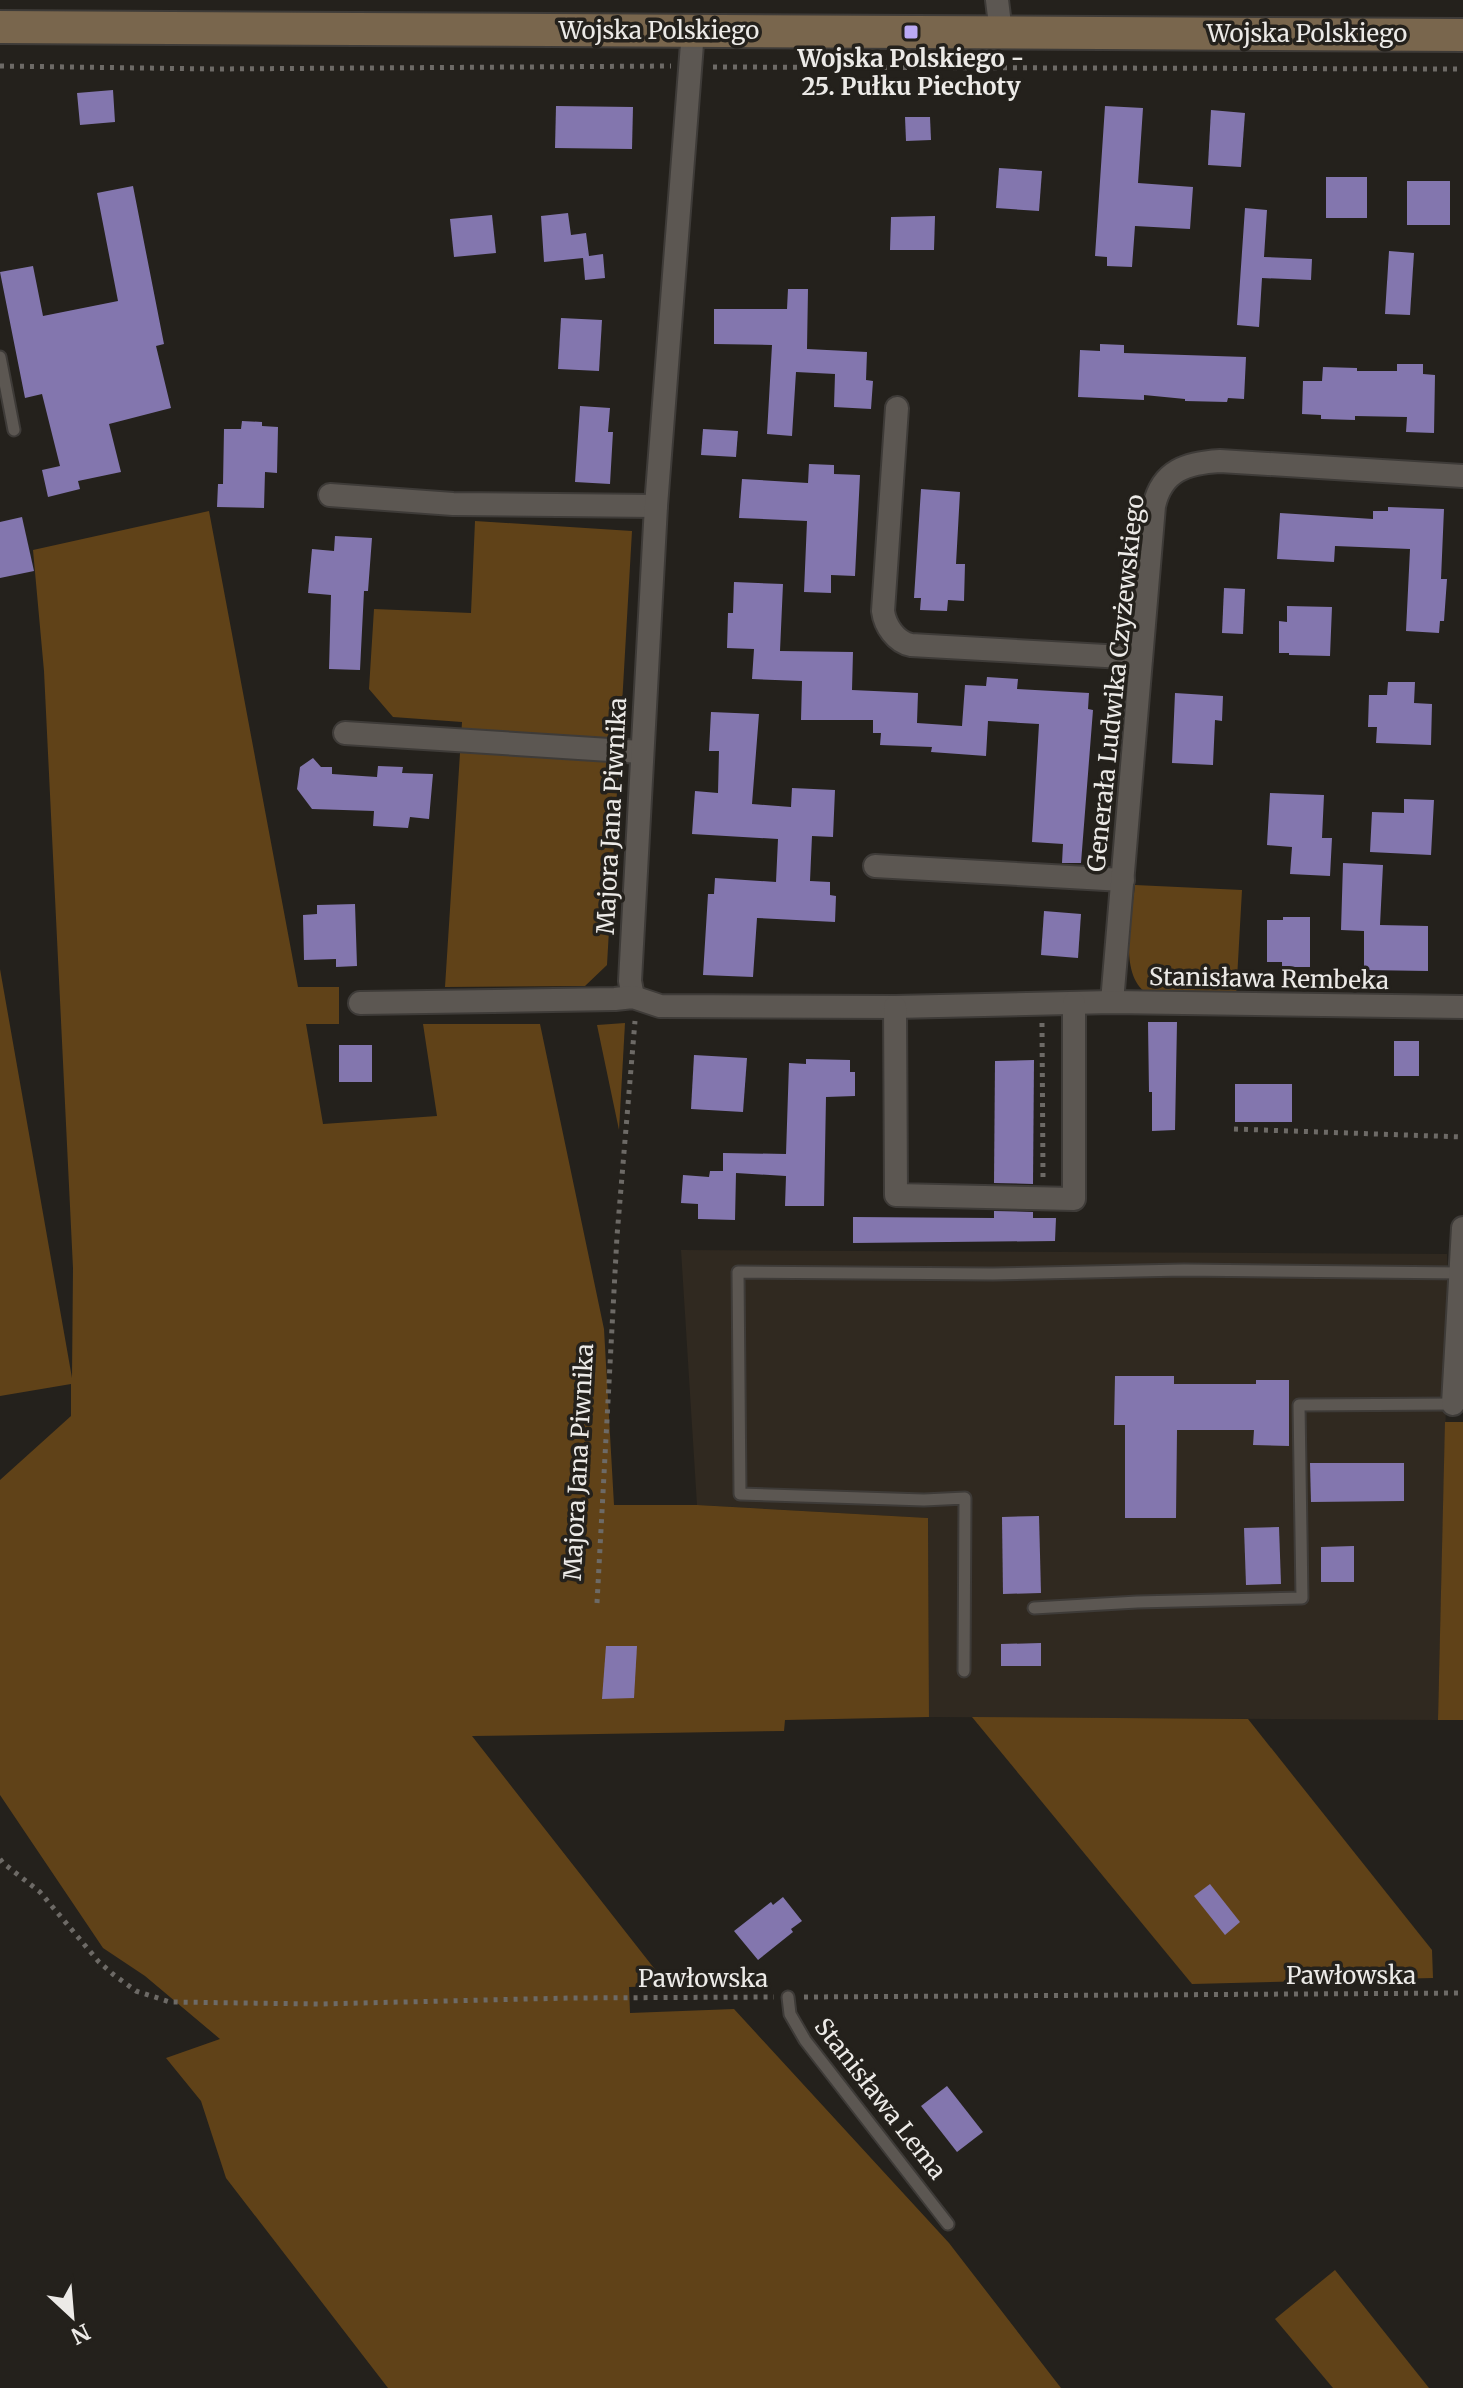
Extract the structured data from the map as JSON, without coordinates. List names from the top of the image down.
{
  "streets": {
    "main road": ["Wojska Polskiego"],
    "street": ["Generała Ludwika Czyżewskiego", "Majora Jana Piwnika", "Stanisława Rembeka"],
    "lane": ["Stanisława Lema"],
    "path": ["Pawłowska"]
  },
  "crossings": [
    ["Wojska Polskiego", "Majora Jana Piwnika"],
    ["Generała Ludwika Czyżewskiego", "Stanisława Rembeka"],
    ["Majora Jana Piwnika", "Stanisława Rembeka"],
    ["Pawłowska", "Stanisława Lema"]
  ],
  "places": {
    "transit": ["Wojska Polskiego - 25. Pułku Piechoty"]
  },
  "north": "bottom right"
}
